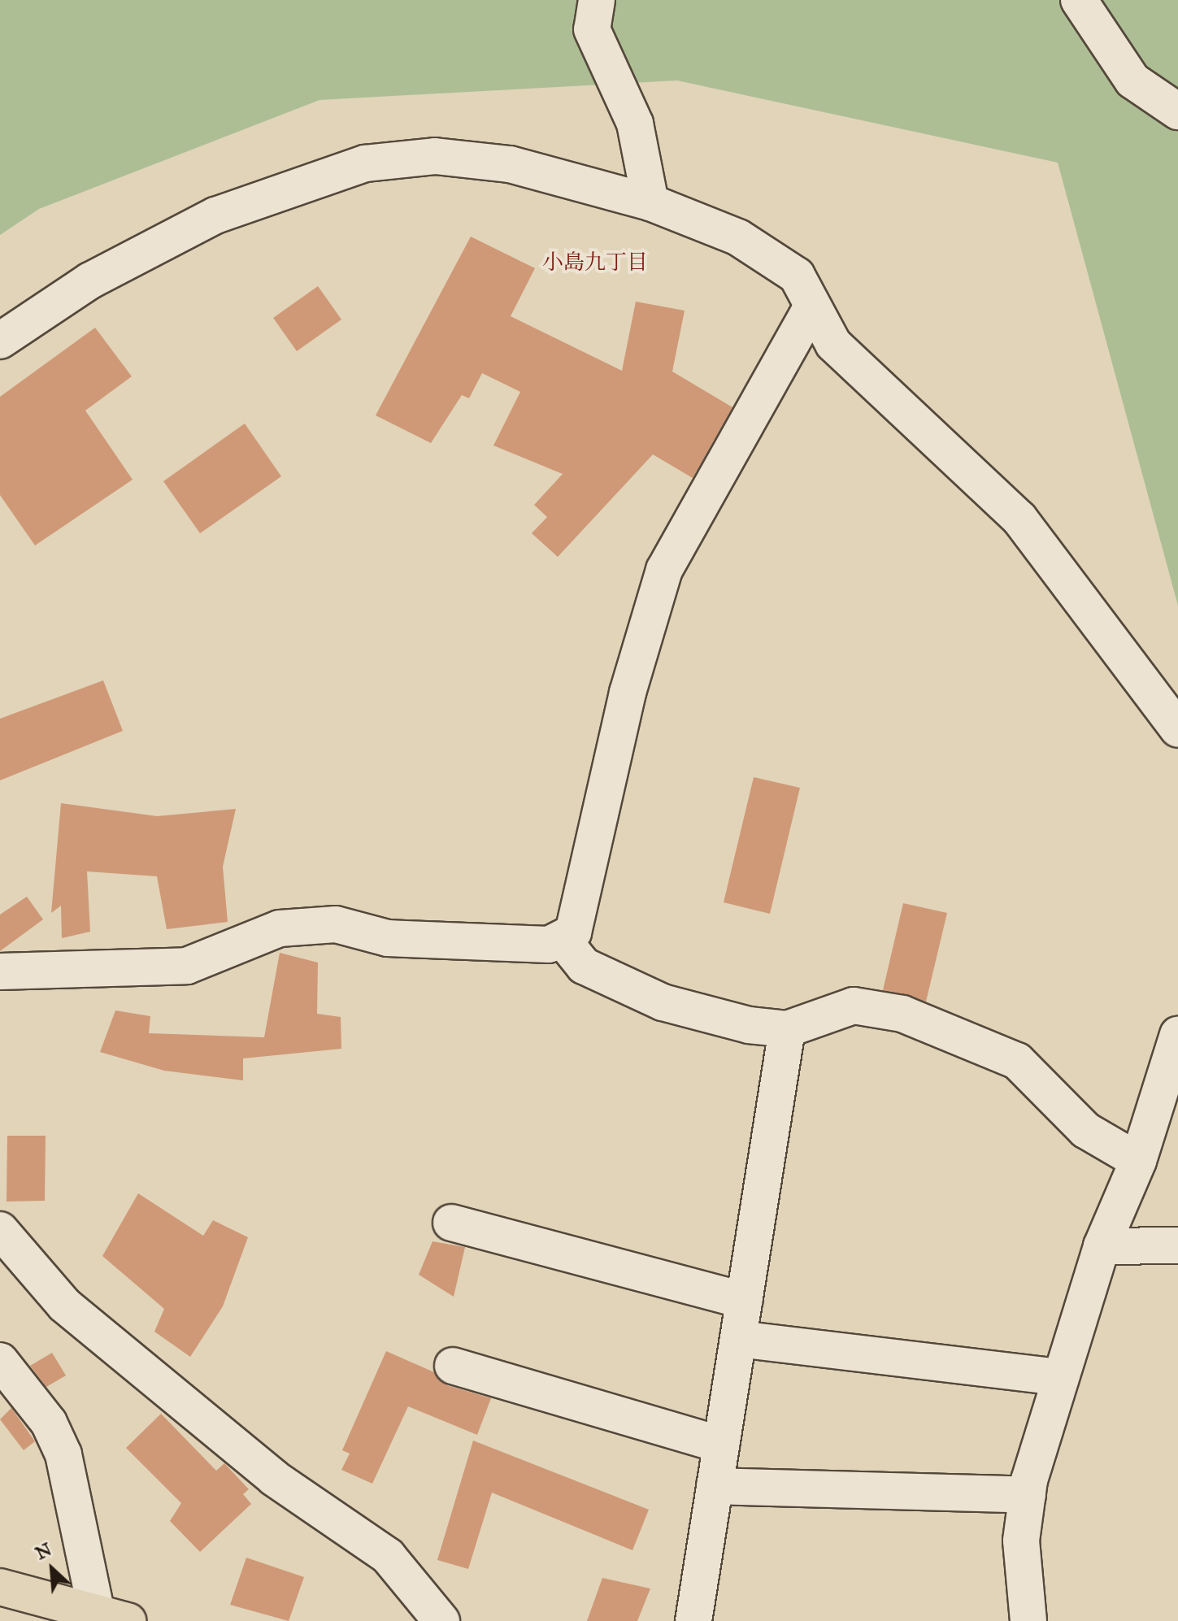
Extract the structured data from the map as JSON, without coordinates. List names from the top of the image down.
{
  "districts": ["小島九丁目"],
  "north": "top left"
}
